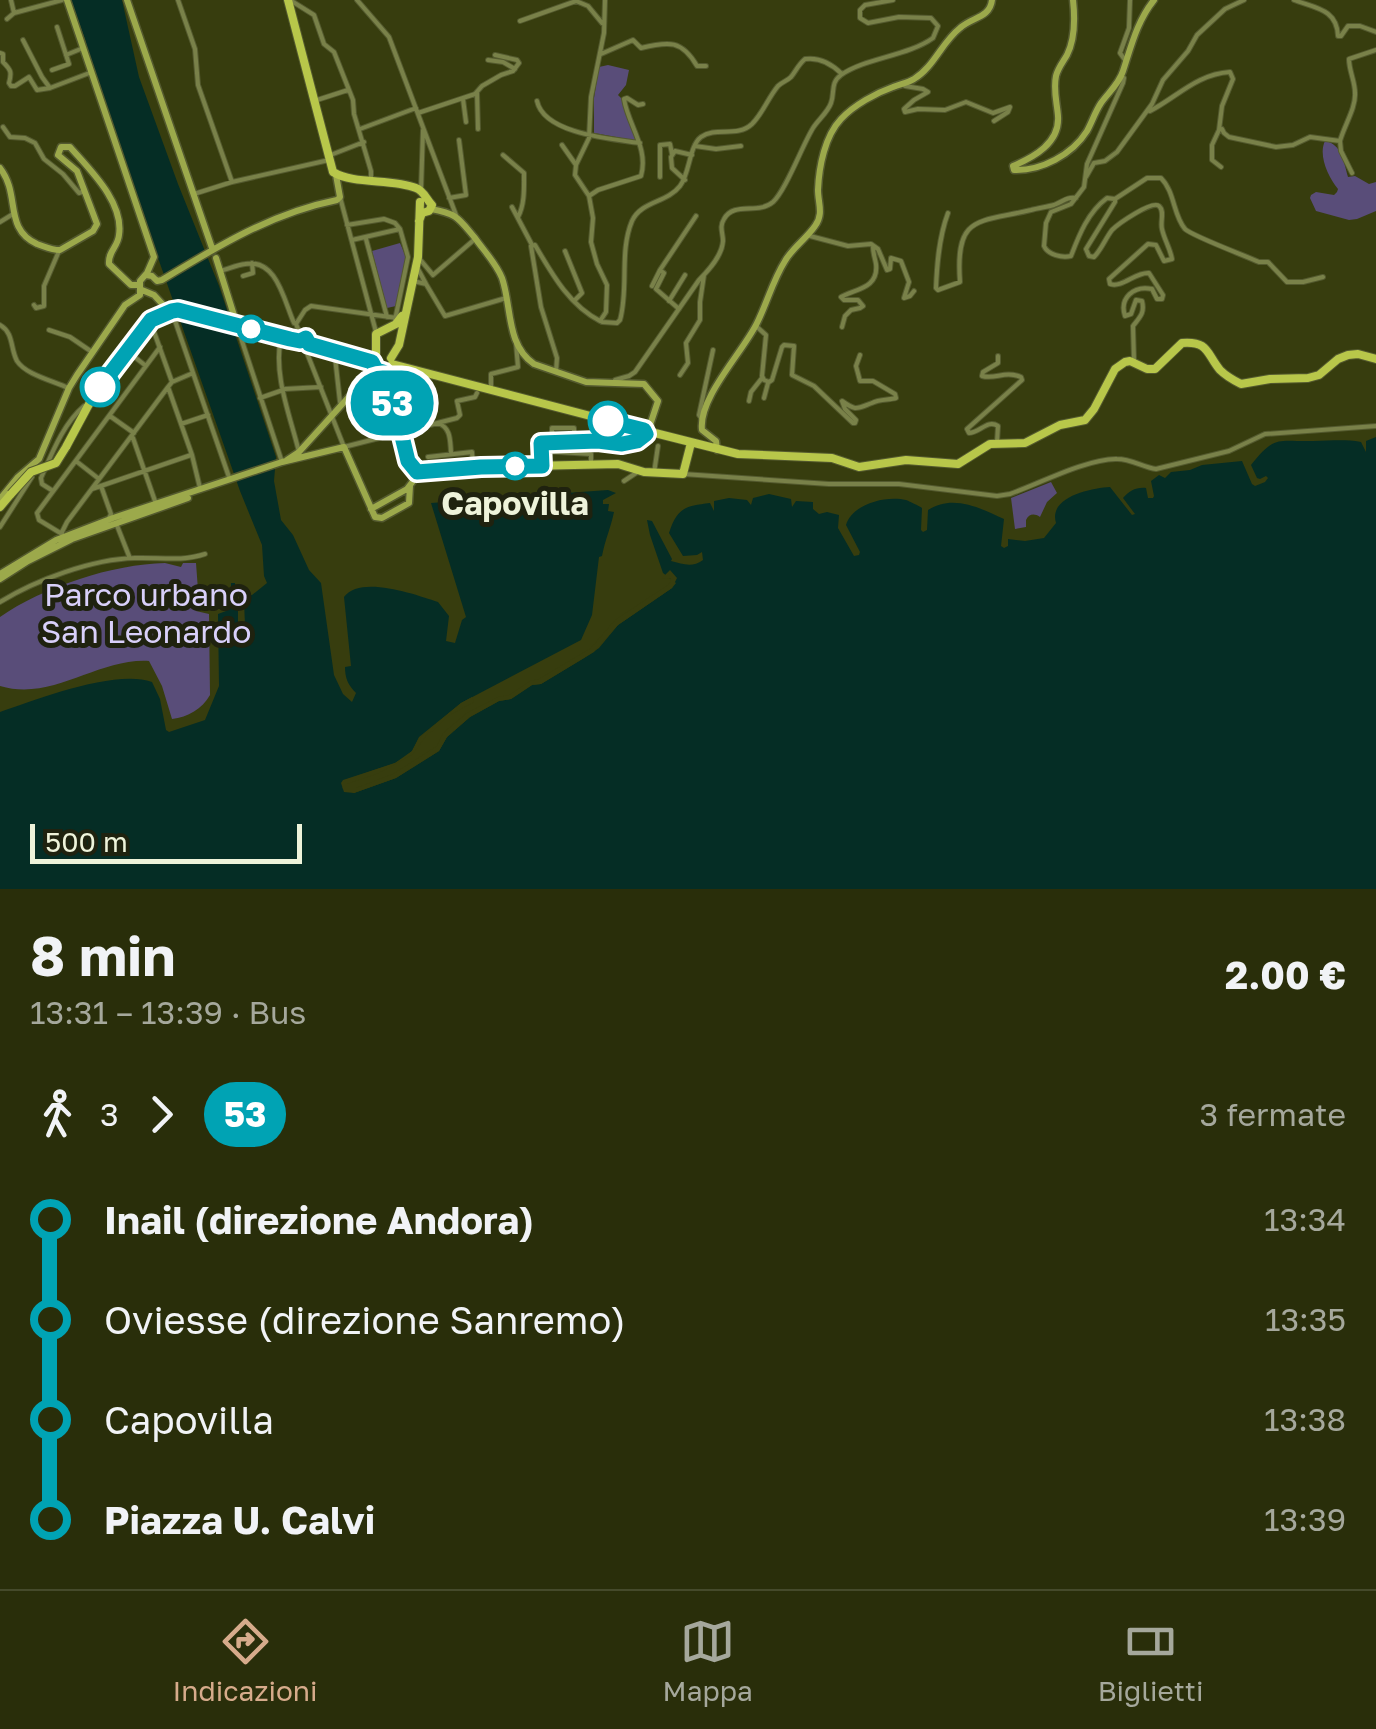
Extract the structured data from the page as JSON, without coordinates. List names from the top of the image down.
{
  "parks": ["Parco urbano San Leonardo"],
  "places": ["Capovilla"],
  "lines": ["bus line 53"],
  "scale_bar": "500 m",
  "page": {
    "on_map": "53",
    "scale": "500 m",
    "heading": ["8 min", "13:31 – 13:39 · Bus", "2.00 €"],
    "legs": ["3", "53", "3 fermate"],
    "list": [
      {
        "name": "Inail (direzione Andora)",
        "value": "13:34"
      },
      {
        "name": "Oviesse (direzione Sanremo)",
        "value": "13:35"
      },
      {
        "name": "Capovilla",
        "value": "13:38"
      },
      {
        "name": "Piazza U. Calvi",
        "value": "13:39"
      }
    ],
    "tabs": ["Indicazioni", "Mappa", "Biglietti"]
  }
}
